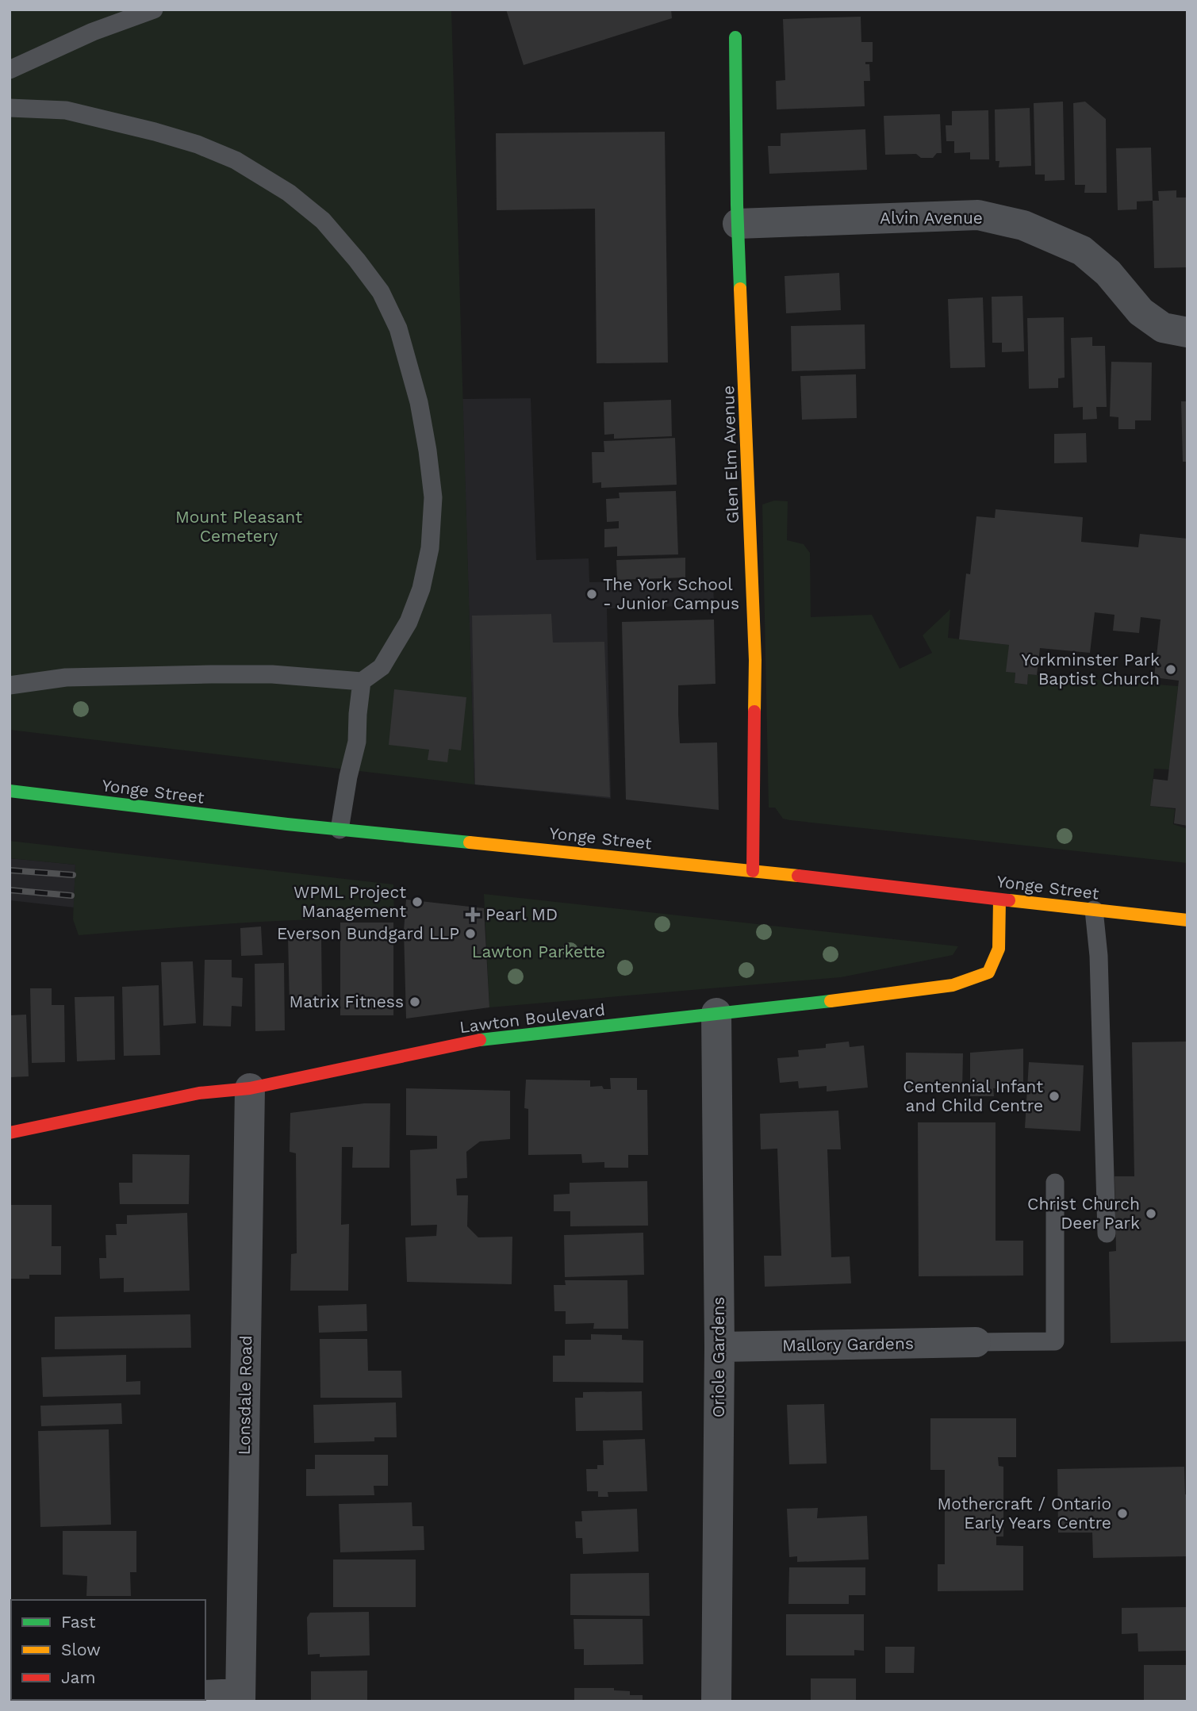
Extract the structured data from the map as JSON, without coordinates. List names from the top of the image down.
{
  "streets": {
    "street": [
      "Alvin Avenue",
      "Glen Elm Avenue",
      "Yonge Street",
      "Lawton Boulevard",
      "Mallory Gardens",
      "Oriole Gardens",
      "Lonsdale Road"
    ]
  },
  "crossings": [
    ["Alvin Avenue", "Glen Elm Avenue"],
    ["Glen Elm Avenue", "Yonge Street"],
    ["Yonge Street", "Lawton Boulevard"],
    ["Lawton Boulevard", "Oriole Gardens"],
    ["Lawton Boulevard", "Lonsdale Road"],
    ["Mallory Gardens", "Oriole Gardens"]
  ],
  "parks": ["Mount Pleasant Cemetery", "Lawton Parkette"],
  "places": {
    "other": [
      "The York School - Junior Campus",
      "Yorkminster Park Baptist Church",
      "WPML Project Management",
      "Everson Bundgard LLP",
      "Matrix Fitness",
      "Centennial Infant and Child Centre",
      "Christ Church Deer Park",
      "Mothercraft / Ontario Early Years Centre"
    ],
    "health": ["Pearl MD"]
  },
  "legend": ["Fast", "Slow", "Jam"]
}
